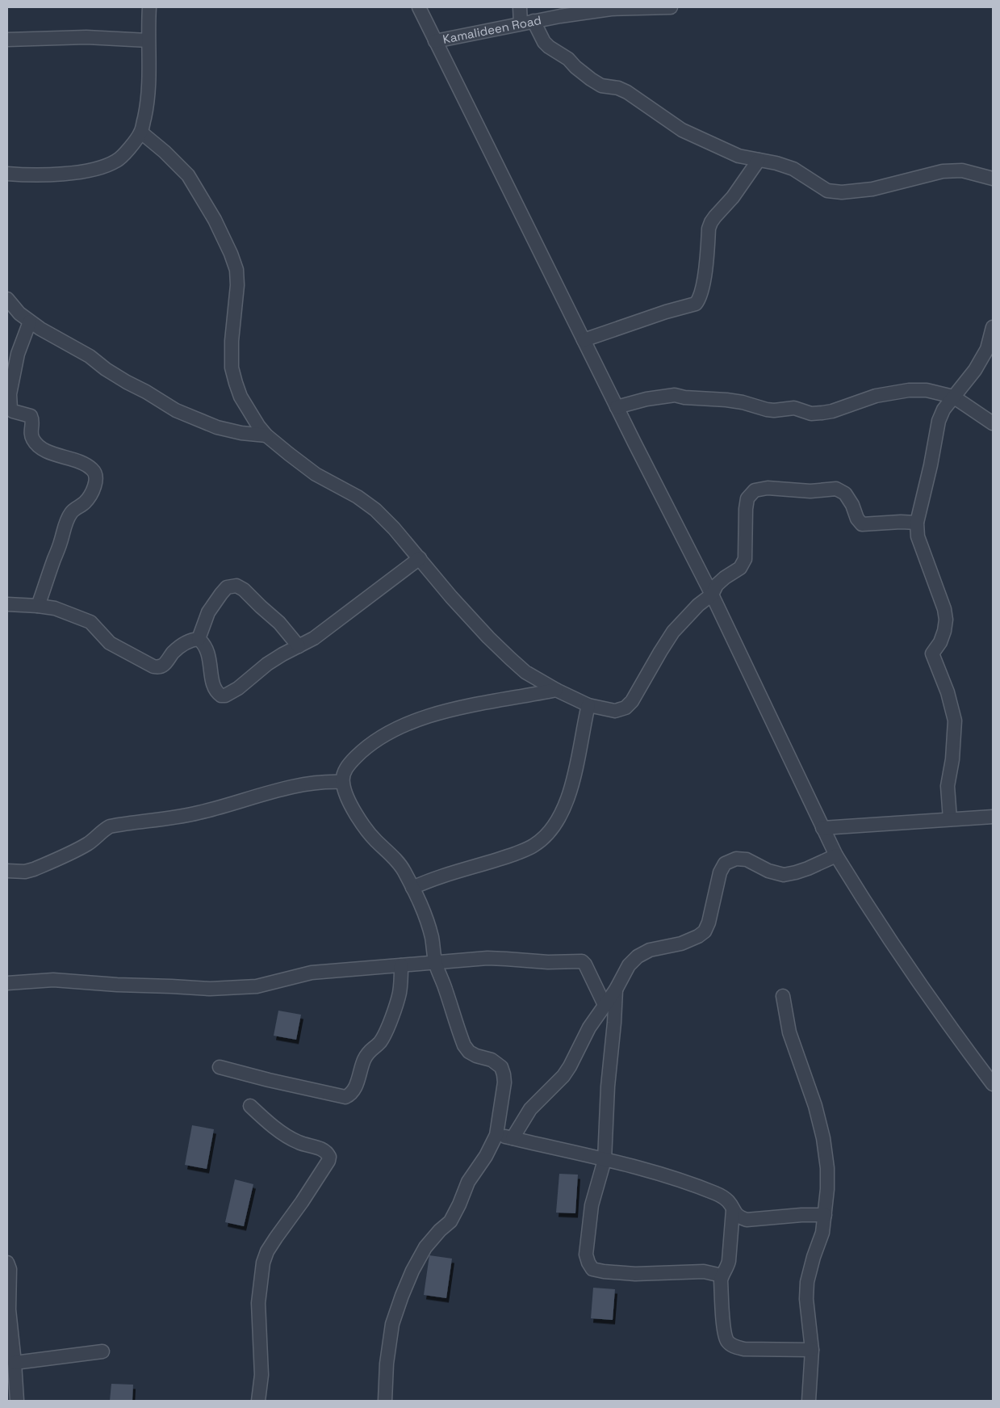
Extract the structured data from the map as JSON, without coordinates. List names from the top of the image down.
{
  "streets": {
    "street": ["Kamalideen Road"]
  }
}
